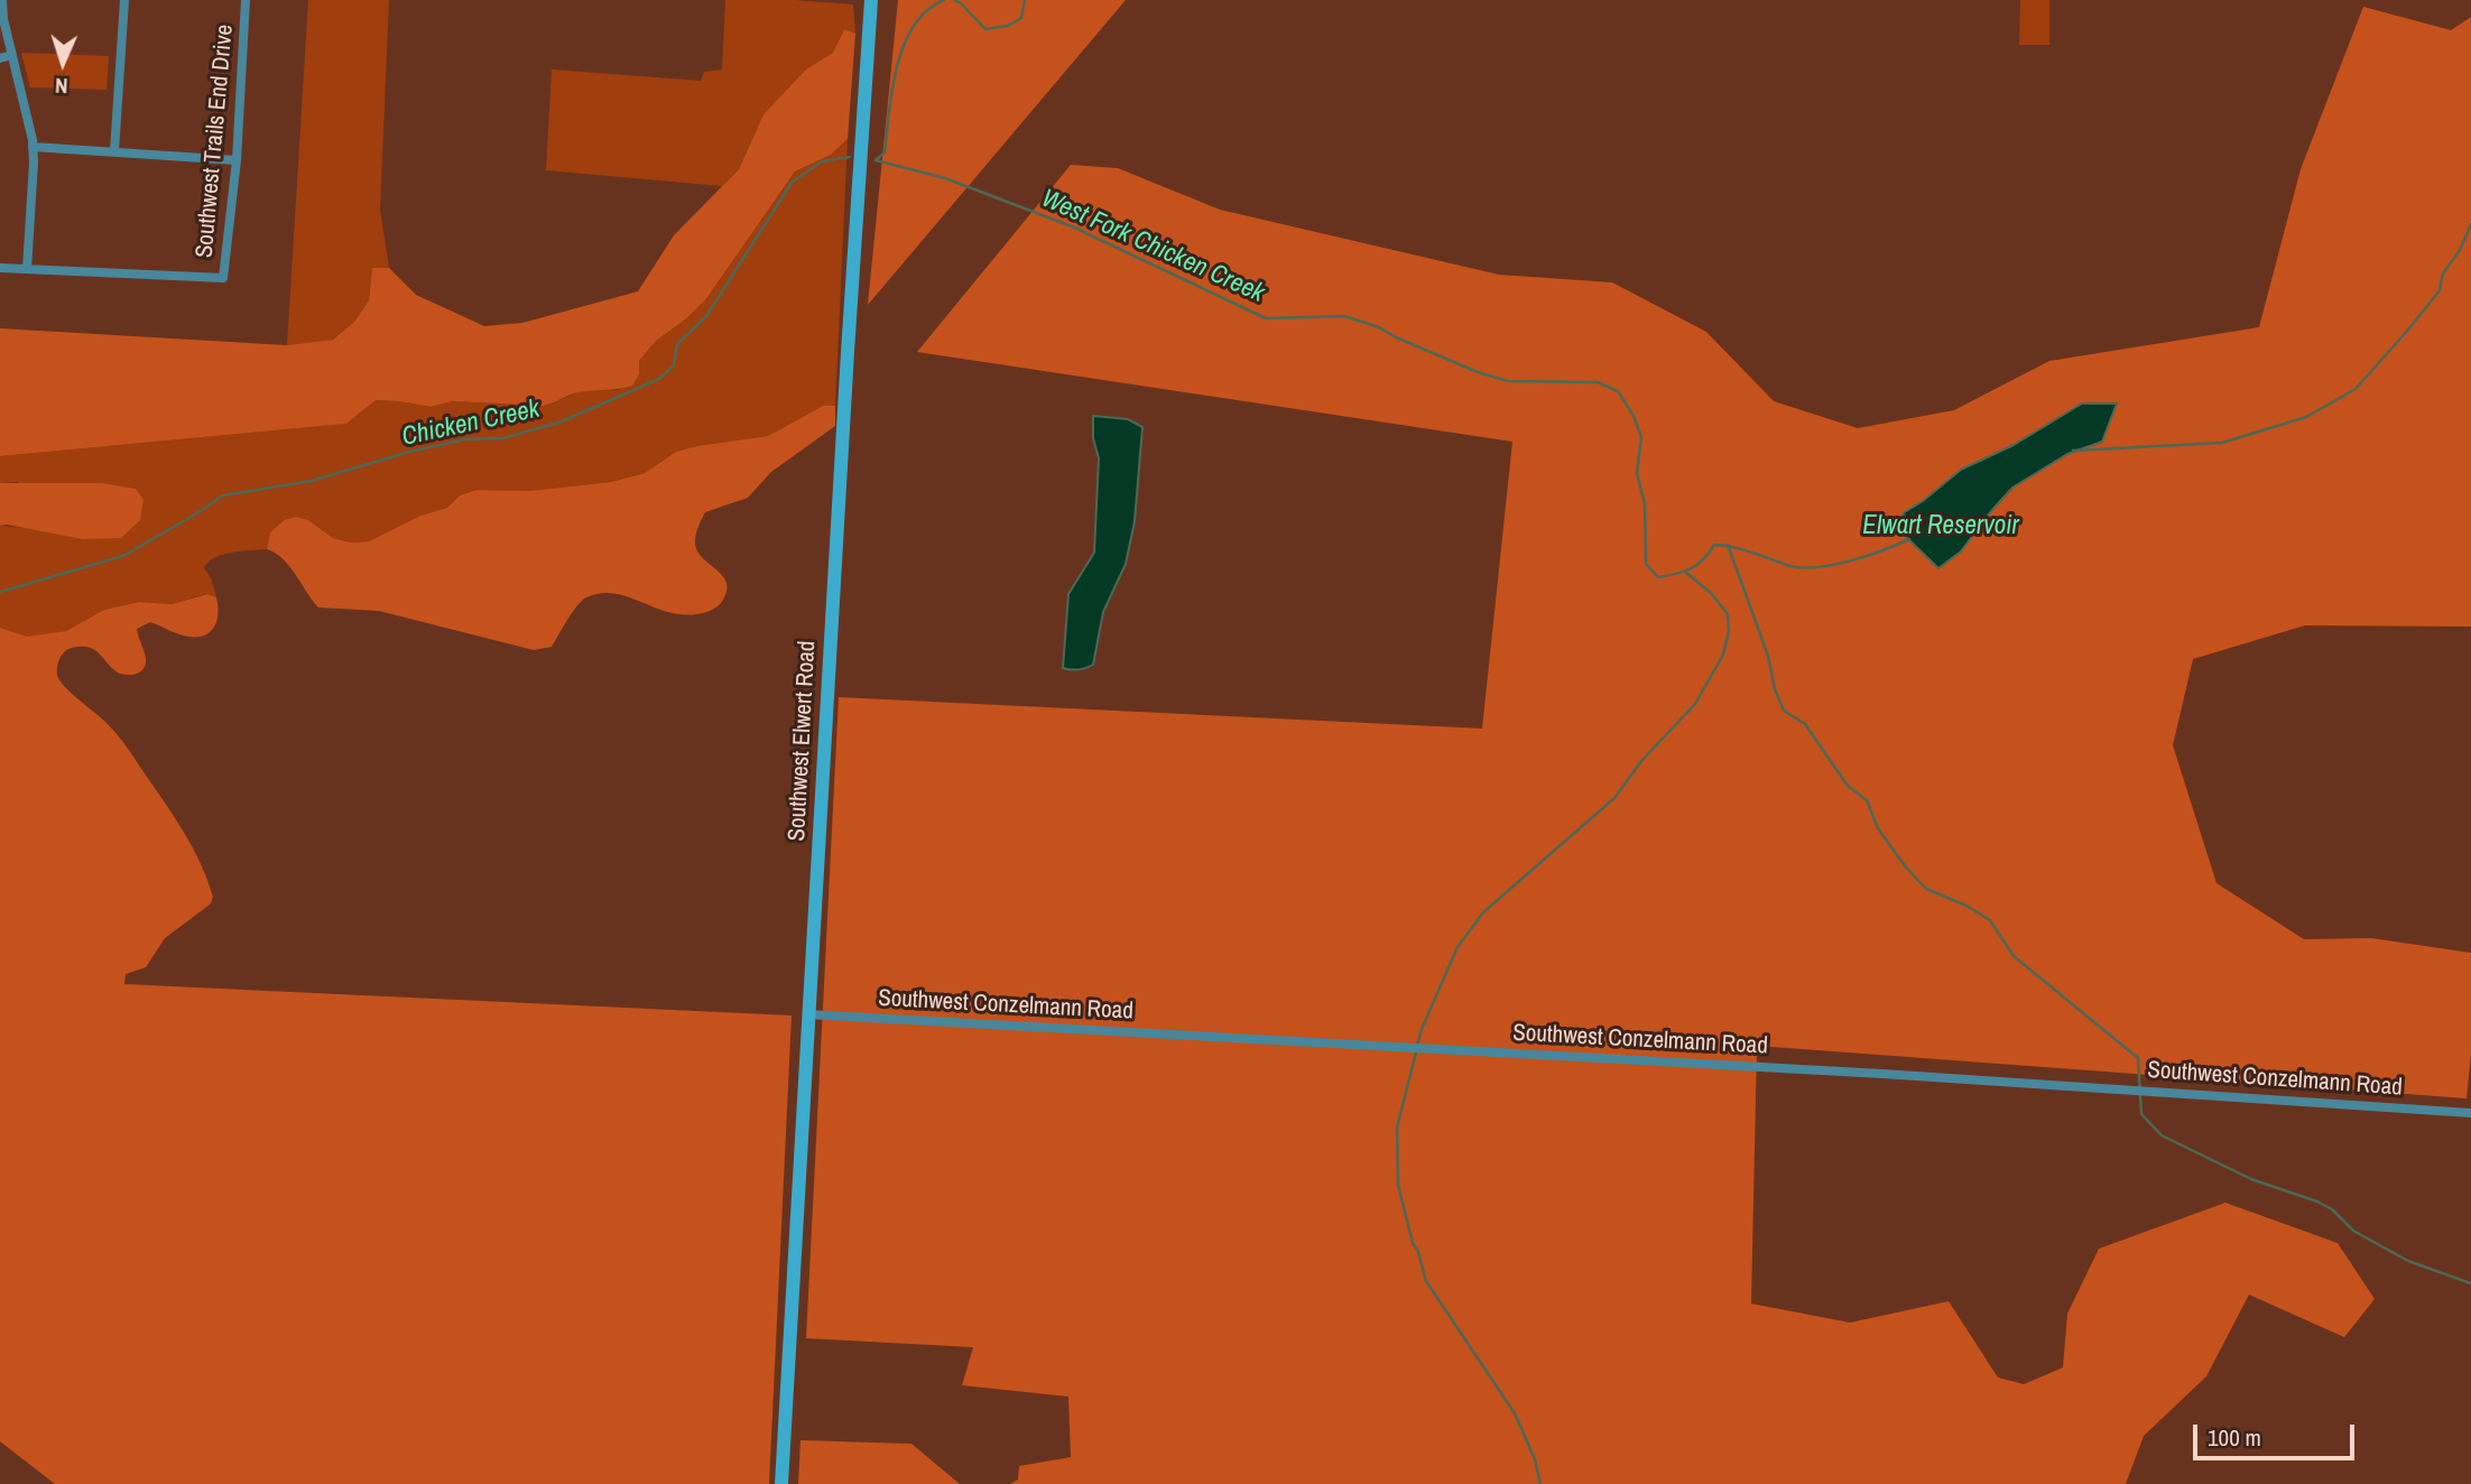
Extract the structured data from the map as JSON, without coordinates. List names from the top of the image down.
{
  "streets": {
    "main road": ["Southwest Elwert Road"],
    "street": ["Southwest Trails End Drive", "Southwest Conzelmann Road"]
  },
  "crossings": [
    ["Southwest Elwert Road", "Southwest Conzelmann Road"]
  ],
  "water": ["West Fork Chicken Creek", "Chicken Creek", "Elwart Reservoir"],
  "scale_bar": "100 m",
  "north": "bottom"
}
